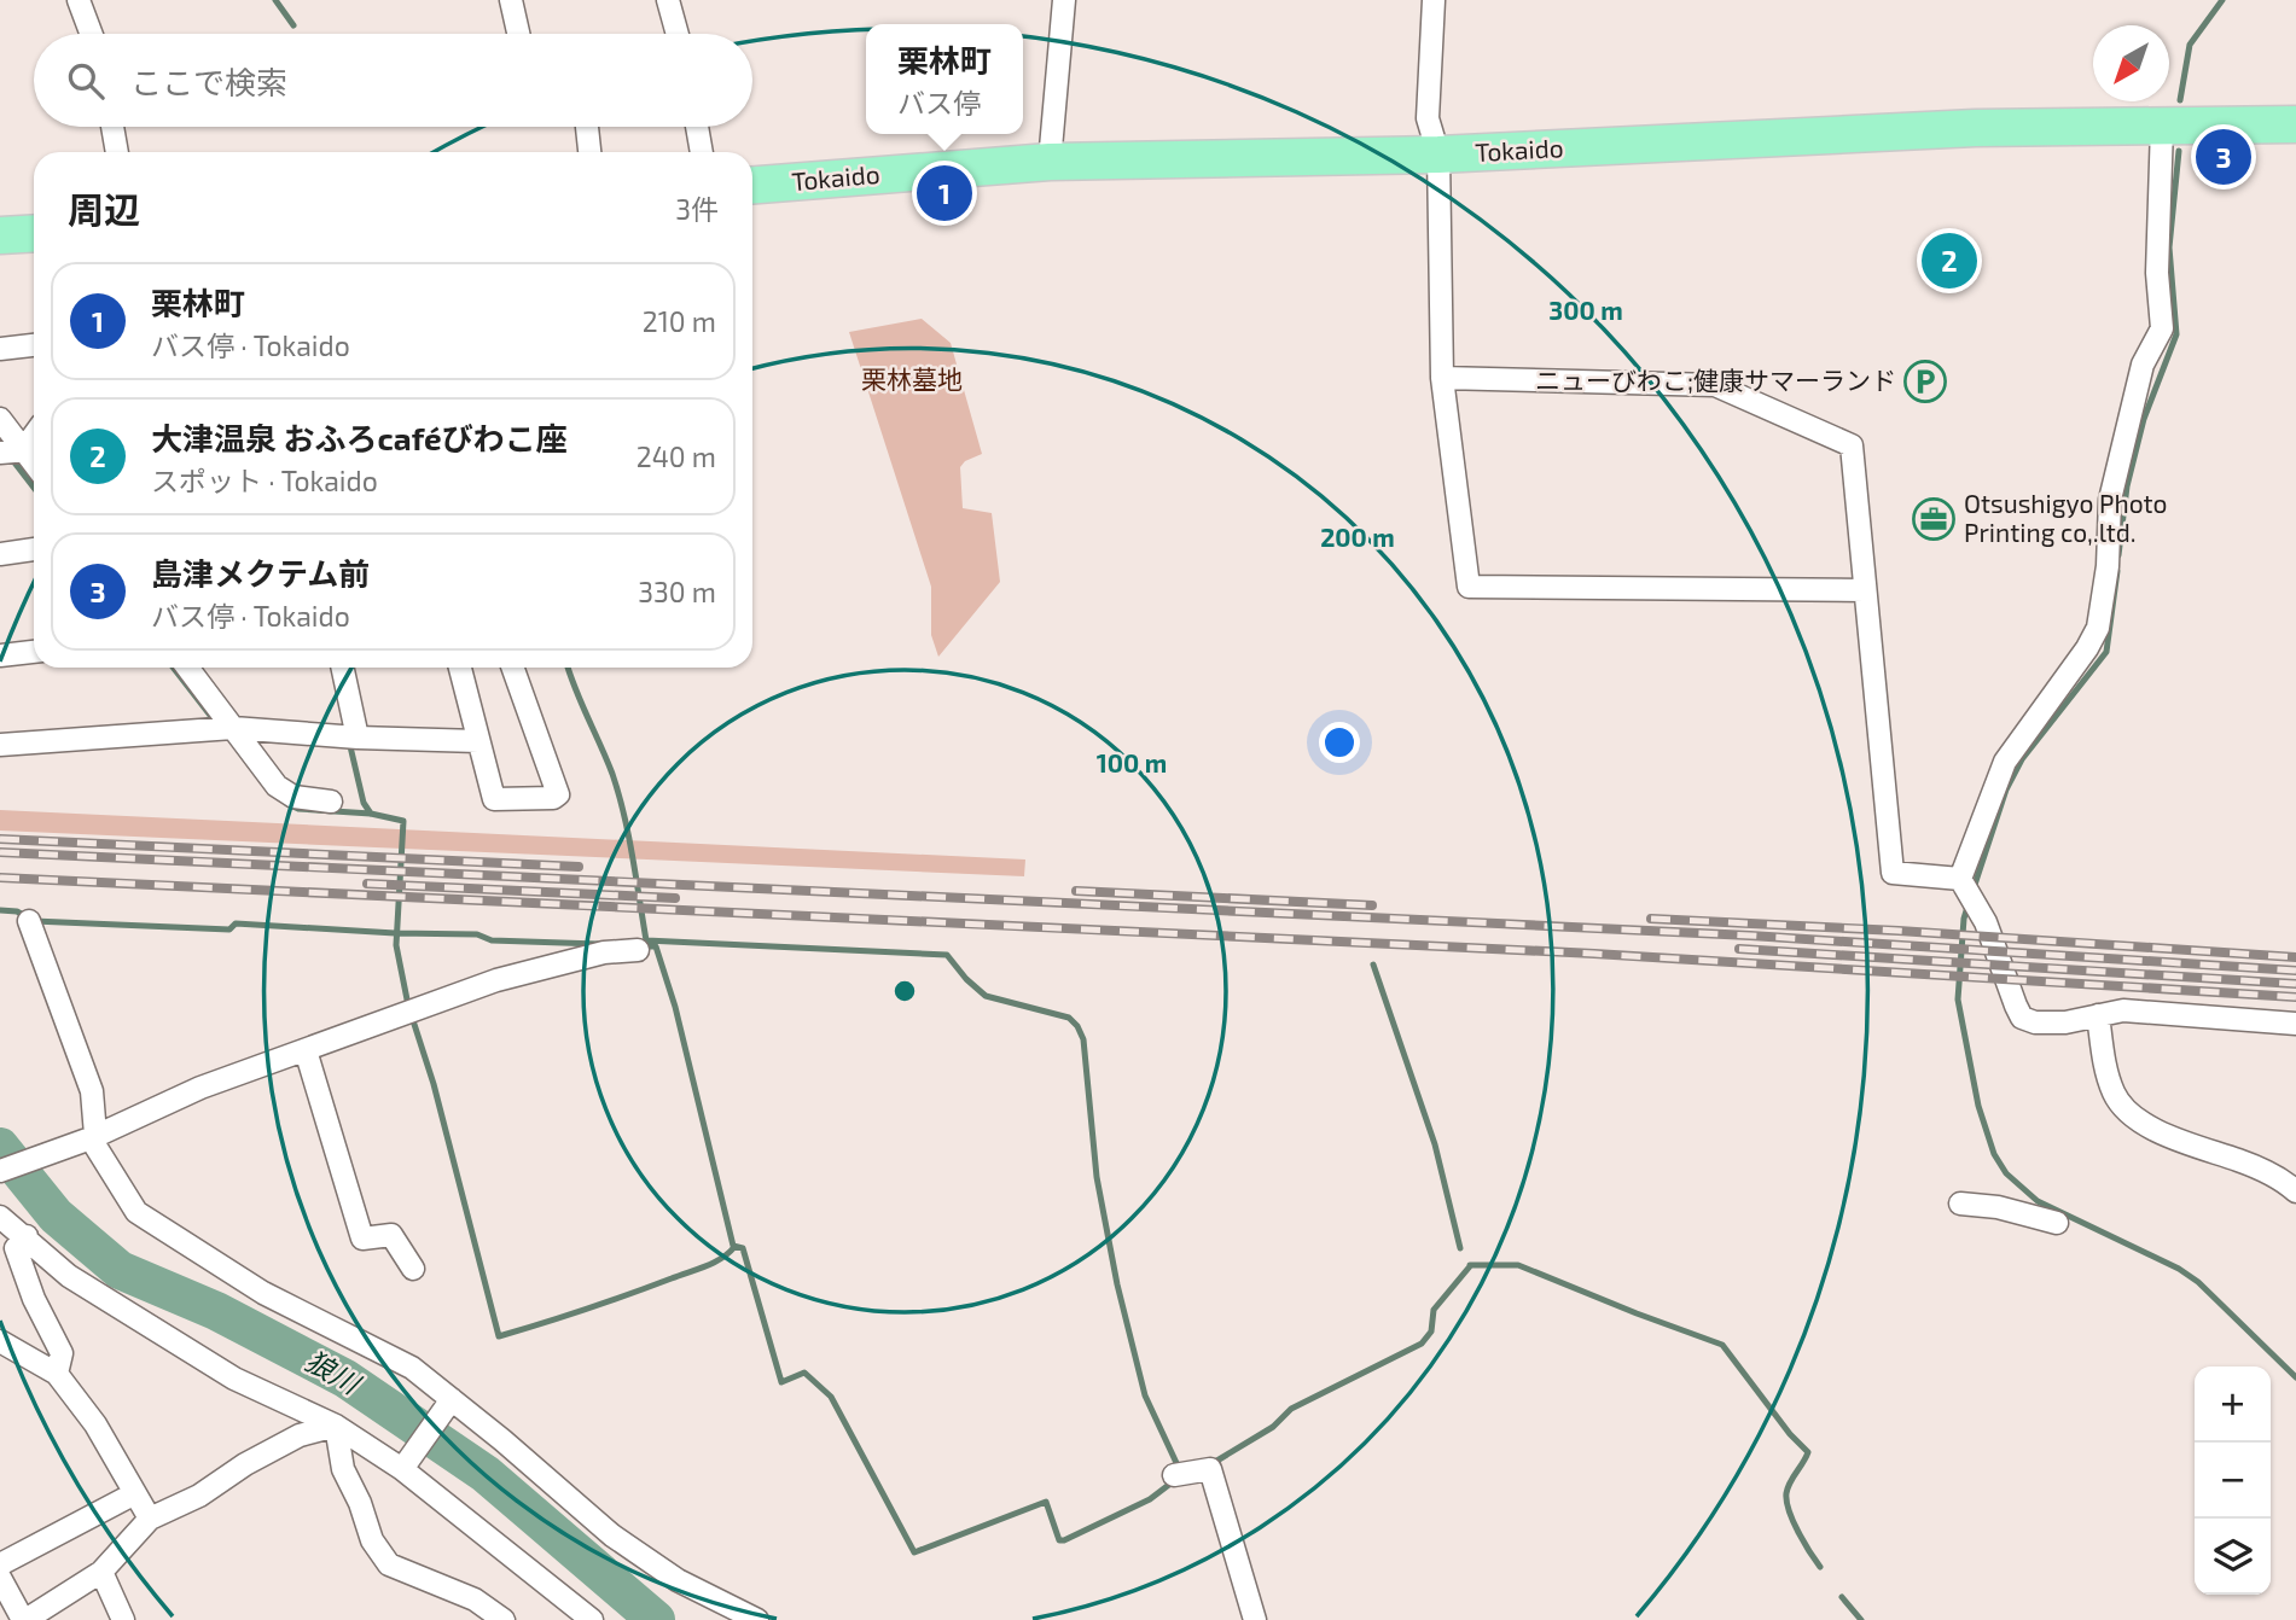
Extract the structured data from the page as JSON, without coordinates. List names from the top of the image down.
{
  "streets": {
    "highway": ["Tokaido"]
  },
  "water": ["狼川"],
  "parks": ["栗林墓地"],
  "places": {
    "parking": ["ニューびわこ;健康サマーランド"],
    "office": ["Otsushigyo Photo Printing co,.ltd."]
  },
  "north": "bottom left",
  "page": {
    "popup": ["栗林町", "バス停"],
    "search": "ここで検索",
    "pins": ["3", "1", "2"],
    "heading": ["周辺", "3件"],
    "list": [
      {
        "mark": "1",
        "name": "栗林町",
        "note": "バス停 · Tokaido",
        "value": "210 m"
      },
      {
        "mark": "2",
        "name": "大津温泉 おふろcaféびわこ座",
        "note": "スポット · Tokaido",
        "value": "240 m"
      },
      {
        "mark": "3",
        "name": "島津メクテム前",
        "note": "バス停 · Tokaido",
        "value": "330 m"
      }
    ],
    "map_buttons": ["+", "−"]
  },
  "rings": ["300 m", "200 m", "100 m"]
}
